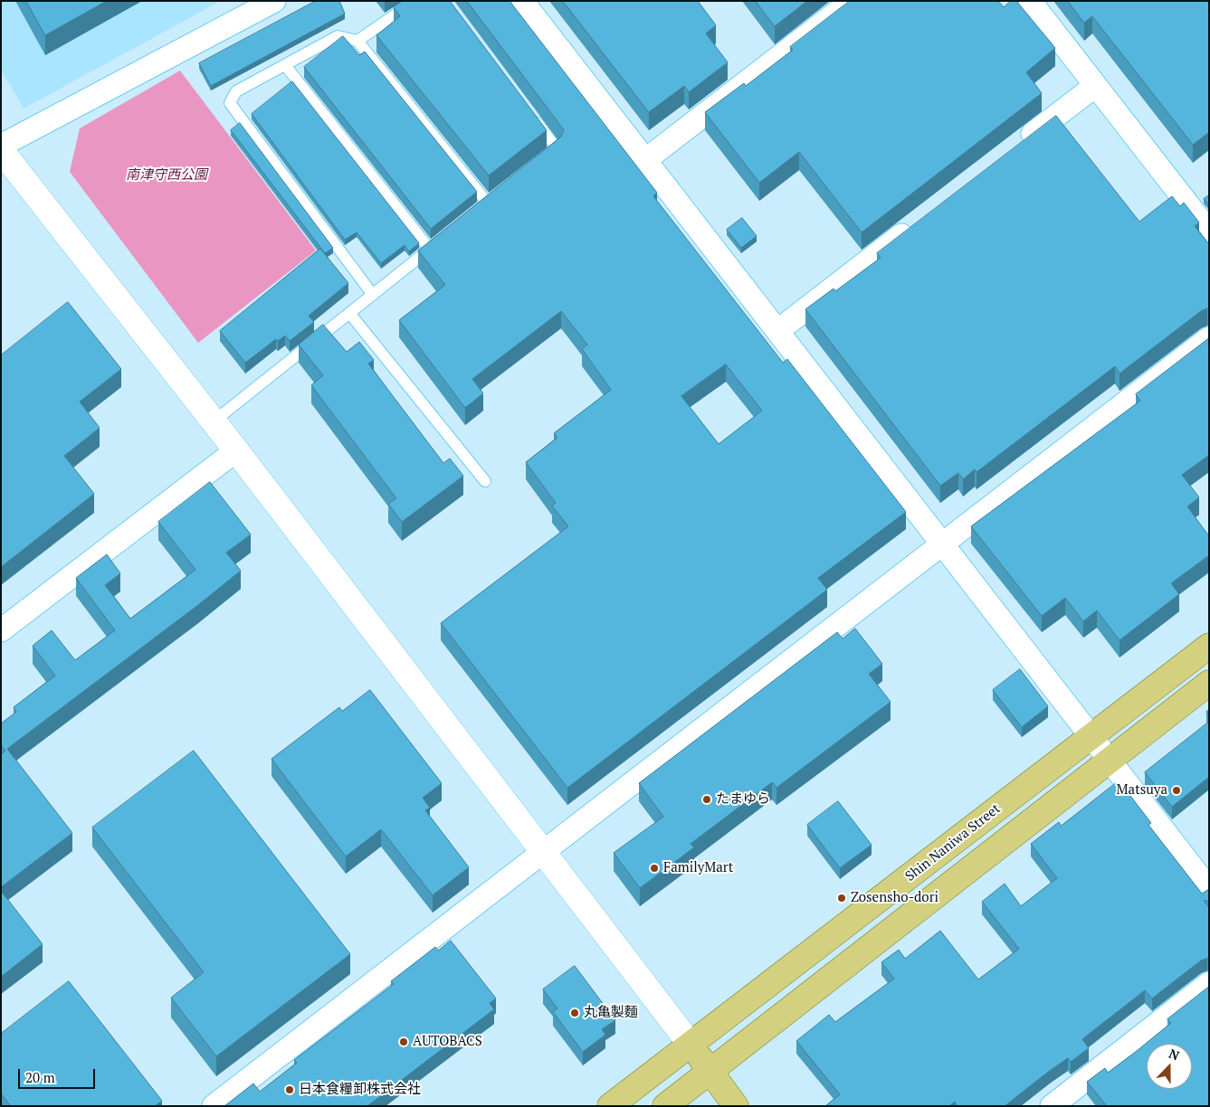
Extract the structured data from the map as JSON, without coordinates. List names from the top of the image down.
{
  "streets": {
    "main road": ["Shin Naniwa Street"]
  },
  "parks": ["南津守西公園"],
  "places": [
    "Matsuya",
    "たまゆら",
    "FamilyMart",
    "Zosensho-dori",
    "丸亀製麵",
    "AUTOBACS",
    "日本食糧卸株式会社"
  ],
  "scale_bar": "20 m",
  "north": "top"
}
